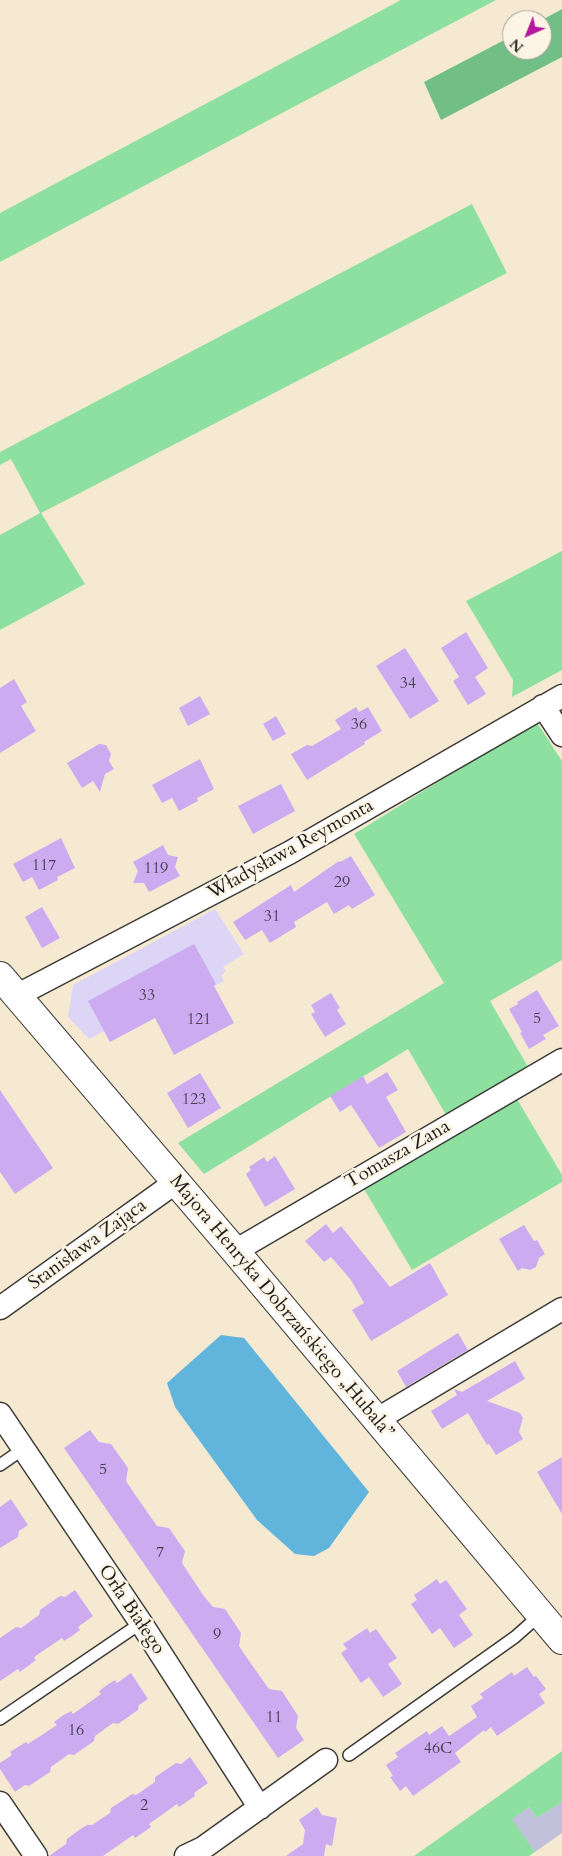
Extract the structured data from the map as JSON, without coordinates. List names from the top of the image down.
{
  "streets": {
    "street": [
      "Władysława Reymonta",
      "Tomasza Zana",
      "Stanisława Zająca",
      "Majora Henryka Dobrzańskiego „Hubala”",
      "Orła Białego"
    ]
  },
  "crossings": [
    ["Władysława Reymonta", "Majora Henryka Dobrzańskiego „Hubala”"],
    ["Tomasza Zana", "Majora Henryka Dobrzańskiego „Hubala”"],
    ["Stanisława Zająca", "Majora Henryka Dobrzańskiego „Hubala”"]
  ],
  "house_numbers": [
    "34",
    "36",
    "117",
    "119",
    "29",
    "31",
    "33",
    "5",
    "121",
    "123",
    "5",
    "7",
    "9",
    "11",
    "16",
    "46C",
    "2"
  ],
  "north": "bottom left"
}
